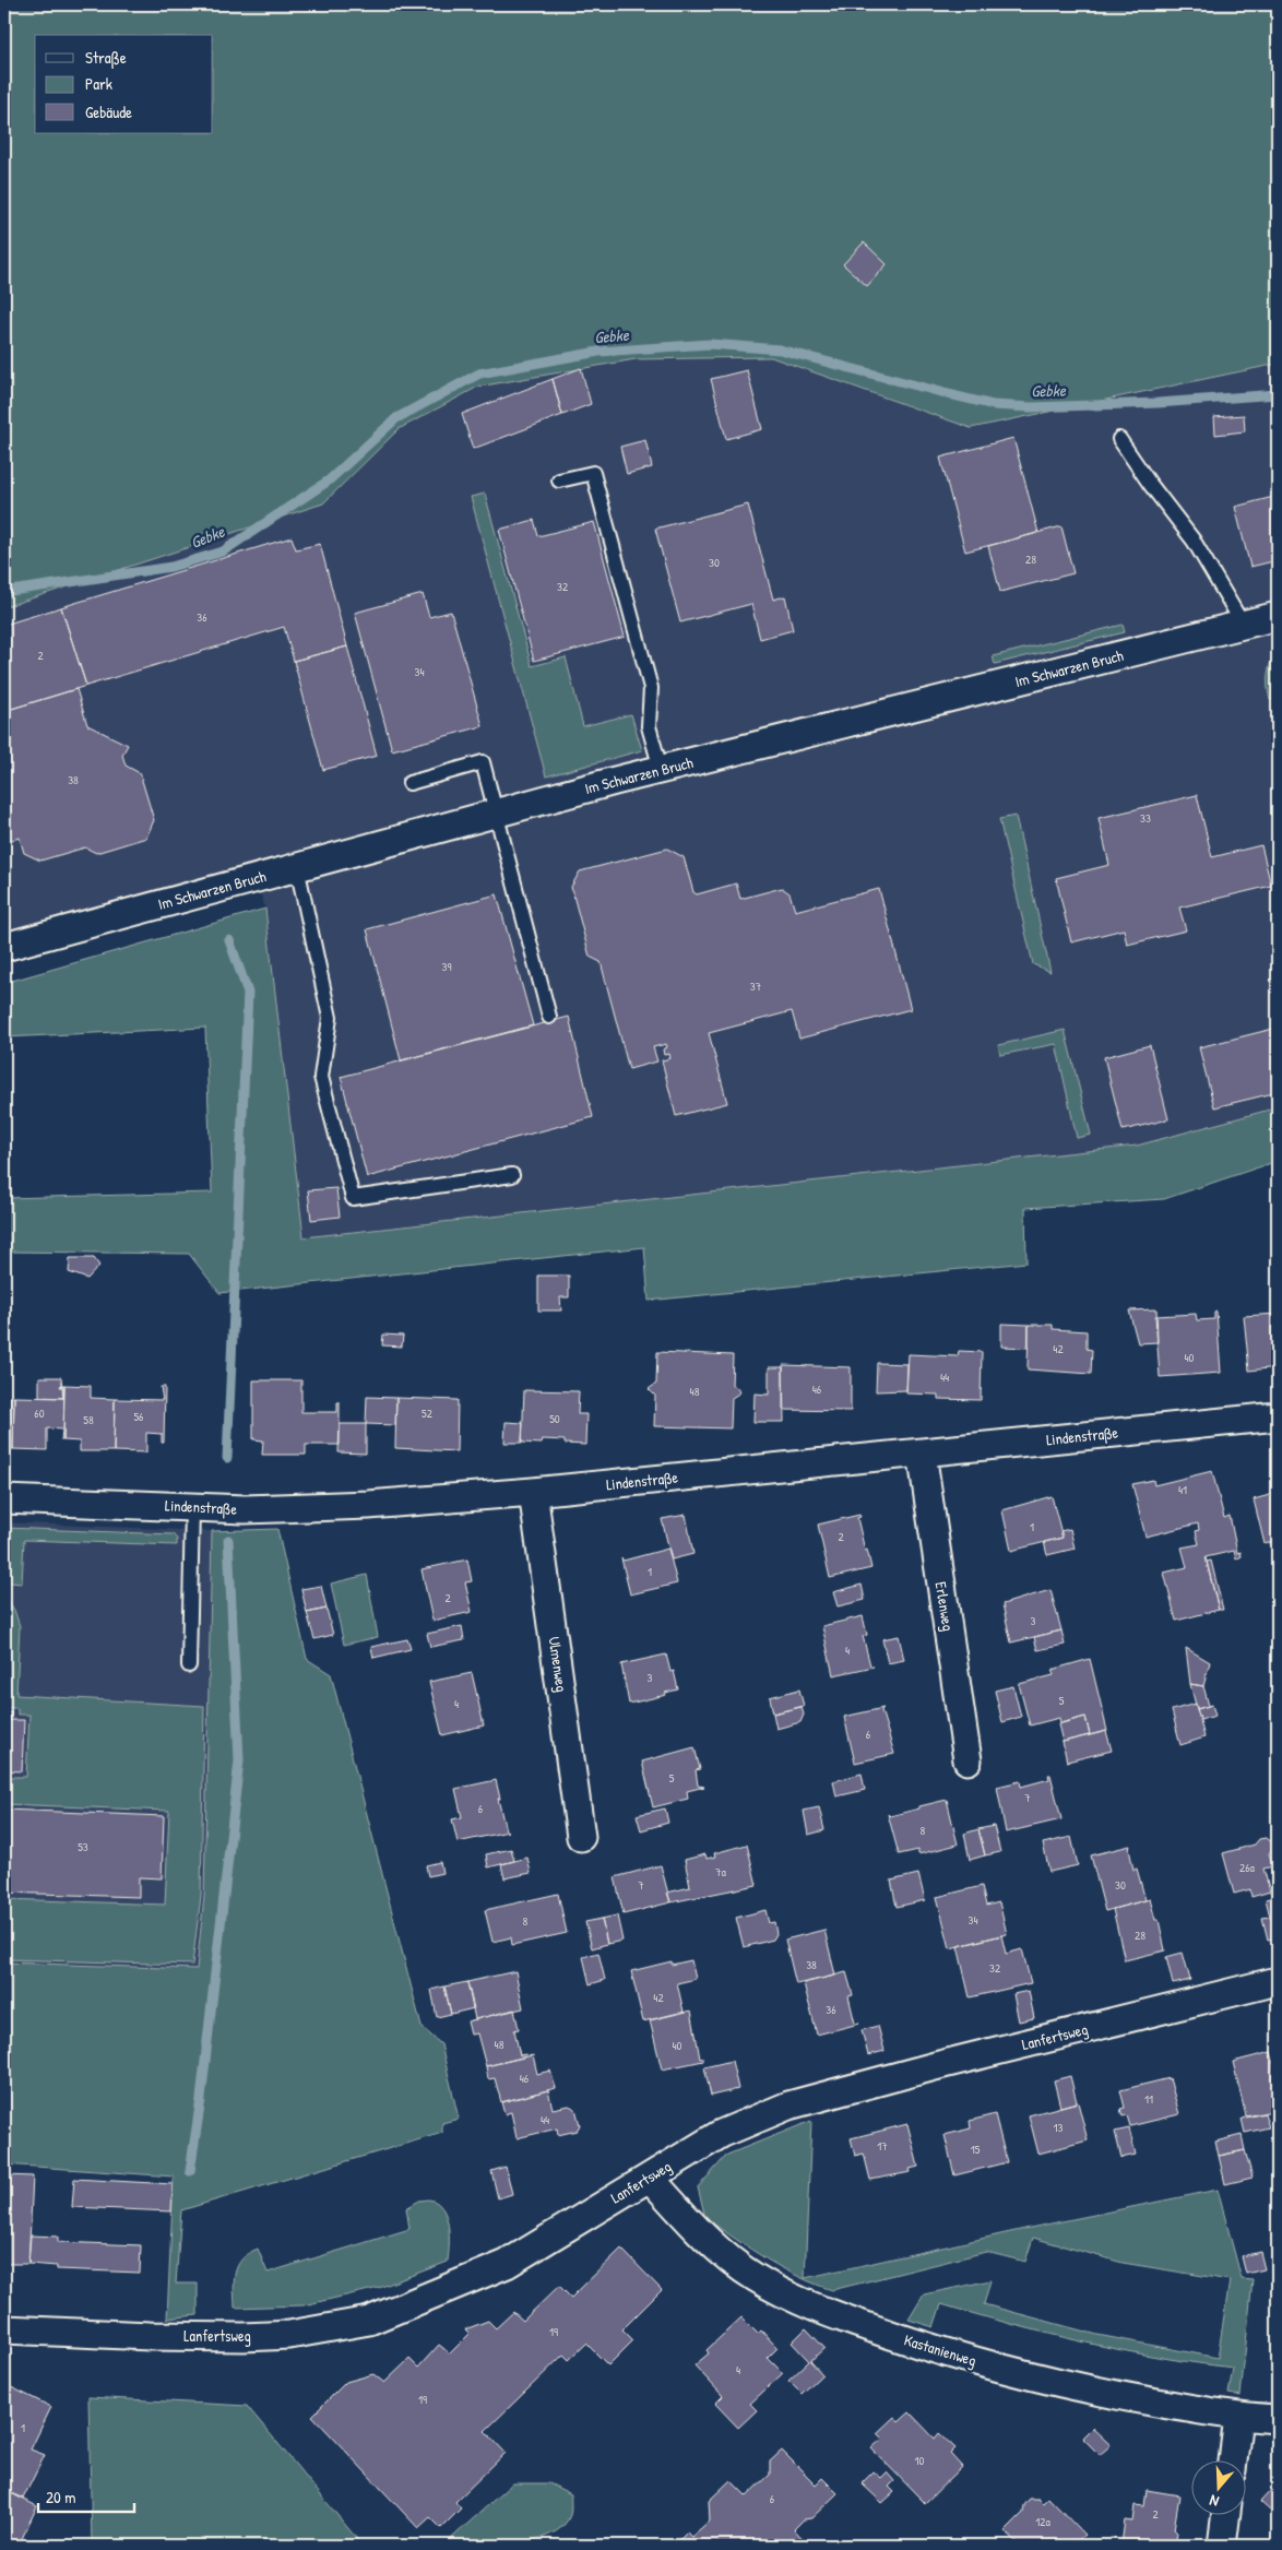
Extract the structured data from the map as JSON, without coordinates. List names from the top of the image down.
{
  "streets": {
    "street": [
      "Im Schwarzen Bruch",
      "Lindenstraße",
      "Erlenweg",
      "Ulmenweg",
      "Lanfertsweg",
      "Kastanienweg"
    ]
  },
  "crossings": [
    ["Lindenstraße", "Erlenweg"],
    ["Lindenstraße", "Ulmenweg"],
    ["Lanfertsweg", "Kastanienweg"]
  ],
  "water": ["Gebke"],
  "house_numbers": [
    "28",
    "30",
    "32",
    "36",
    "2",
    "34",
    "38",
    "33",
    "39",
    "37",
    "42",
    "40",
    "44",
    "46",
    "48",
    "60",
    "52",
    "56",
    "50",
    "58",
    "41",
    "1",
    "2",
    "1",
    "2",
    "3",
    "4",
    "3",
    "5",
    "4",
    "6",
    "5",
    "7",
    "6",
    "8",
    "53",
    "26a",
    "7a",
    "7",
    "30",
    "34",
    "8",
    "28",
    "38",
    "32",
    "42",
    "36",
    "48",
    "40",
    "46",
    "11",
    "44",
    "13",
    "17",
    "15",
    "19",
    "4",
    "19",
    "1",
    "10",
    "6",
    "2",
    "12a"
  ],
  "legend": ["Straße", "Park", "Gebäude"],
  "scale_bar": "20 m",
  "north": "bottom"
}
